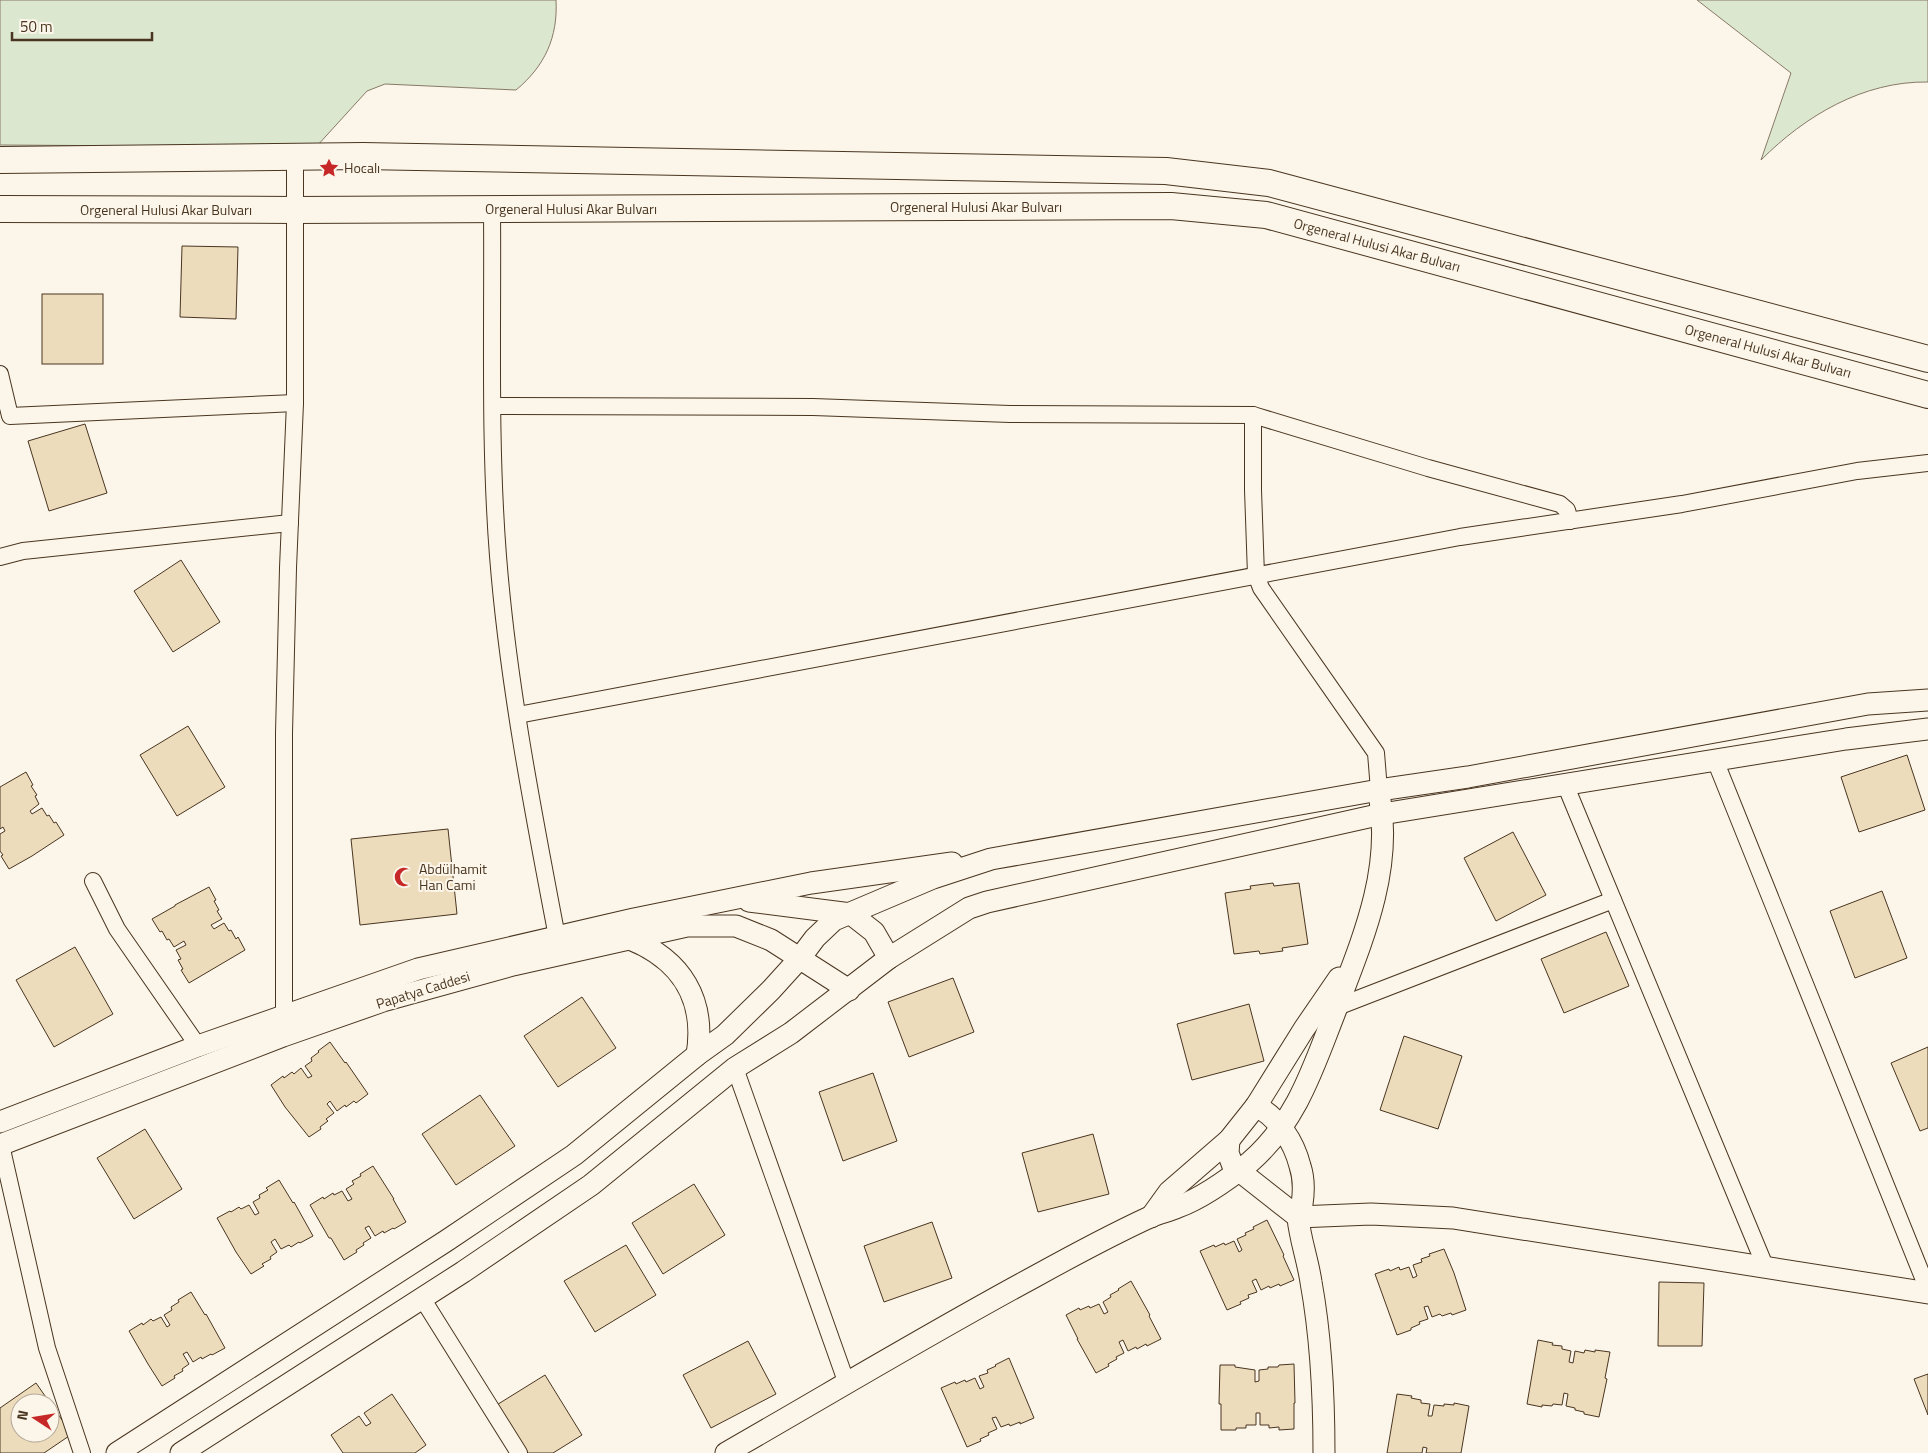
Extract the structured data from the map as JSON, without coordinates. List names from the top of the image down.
{
  "streets": {
    "main road": ["Orgeneral Hulusi Akar Bulvarı"],
    "street": ["Papatya Caddesi"]
  },
  "places": {
    "place": ["Hocalı"],
    "mosque": ["Abdülhamit Han Cami"]
  },
  "scale_bar": "50 m",
  "north": "left"
}
